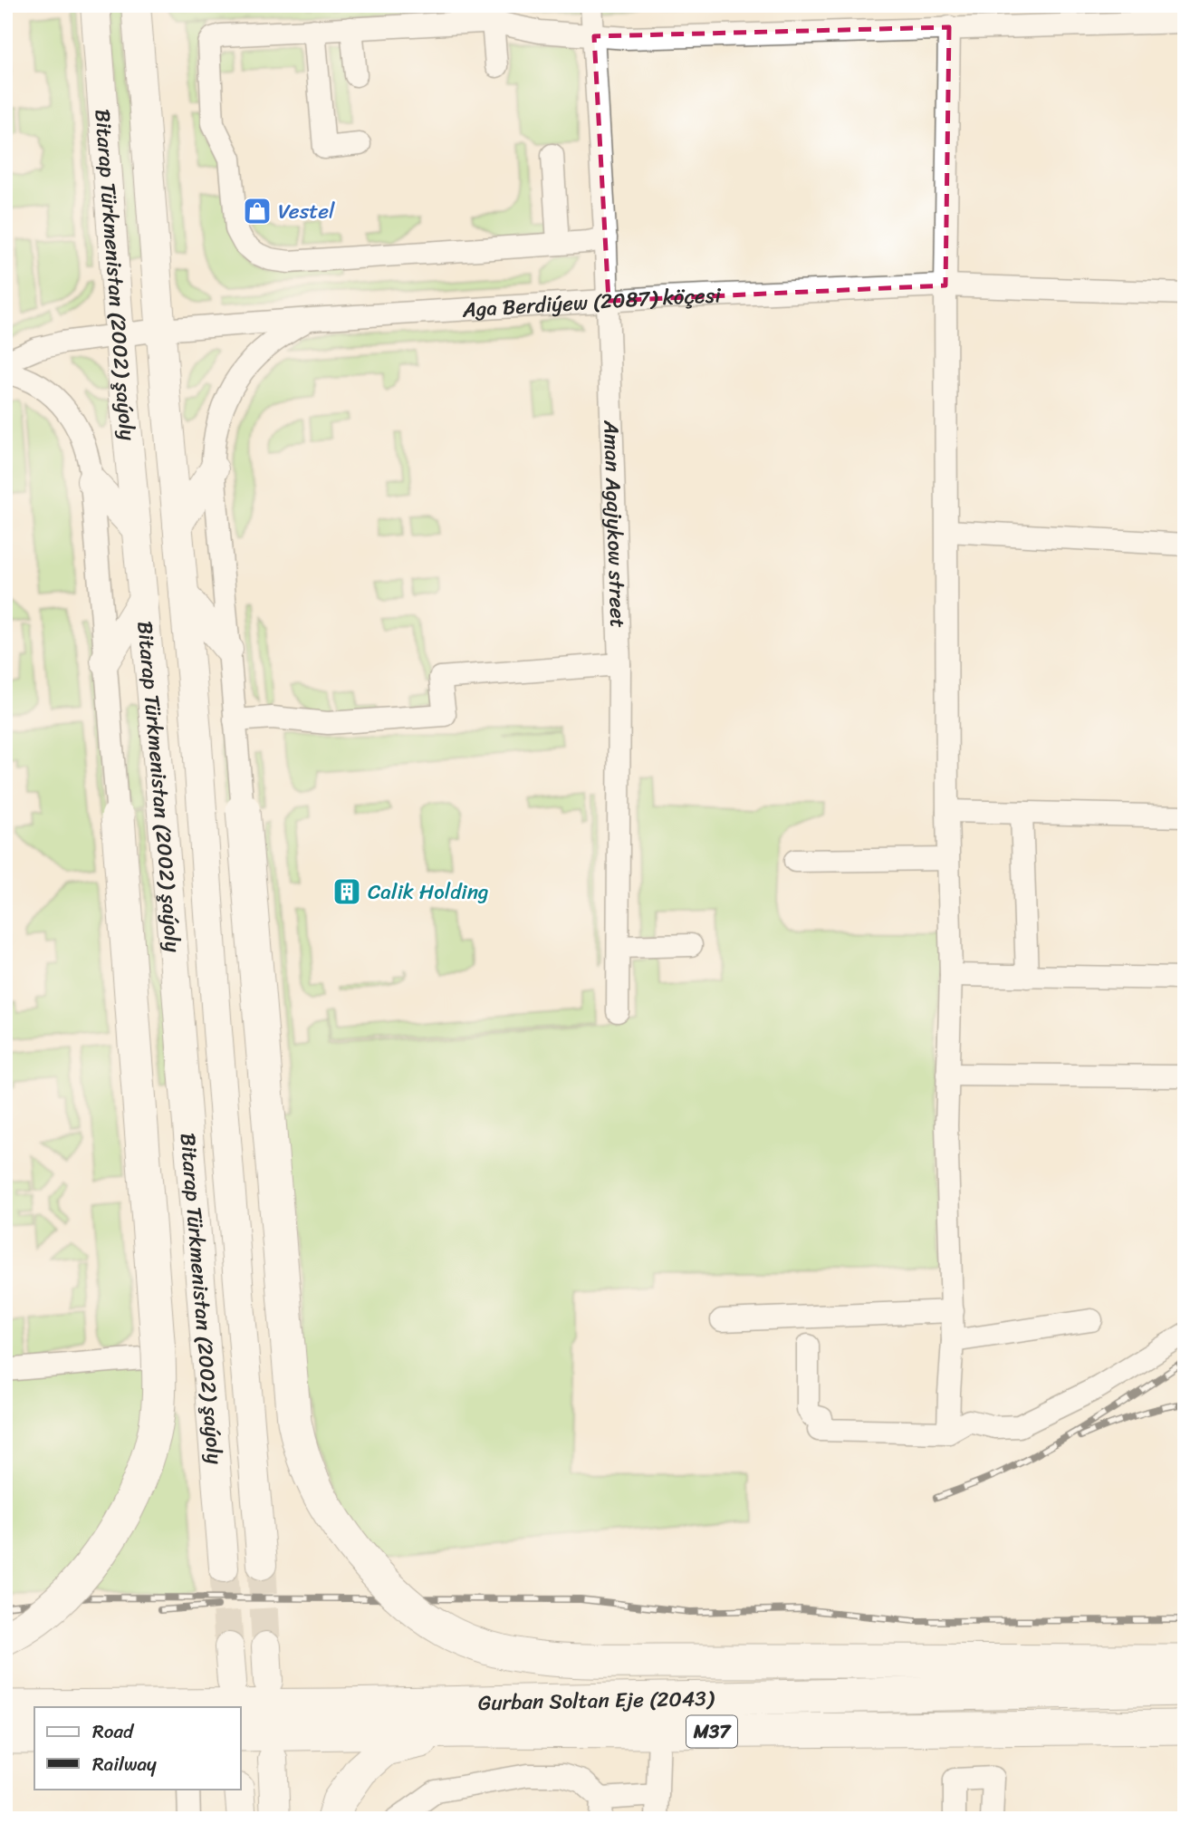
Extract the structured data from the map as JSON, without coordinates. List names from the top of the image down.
{
  "streets": {
    "highway": ["Gurban Soltan Eje (2043)", "M37"],
    "main road": ["Bitarap Türkmenistan (2002) şaýoly"],
    "street": ["Aga Berdiýew (2087) köçesi", "Aman Agajykow street"]
  },
  "crossings": [
    ["Bitarap Türkmenistan (2002) şaýoly", "Aga Berdiýew (2087) köçesi"],
    ["Aga Berdiýew (2087) köçesi", "Aman Agajykow street"]
  ],
  "places": {
    "shop": ["Vestel"],
    "building": ["Calik Holding"]
  },
  "legend": ["Road", "Railway"]
}
